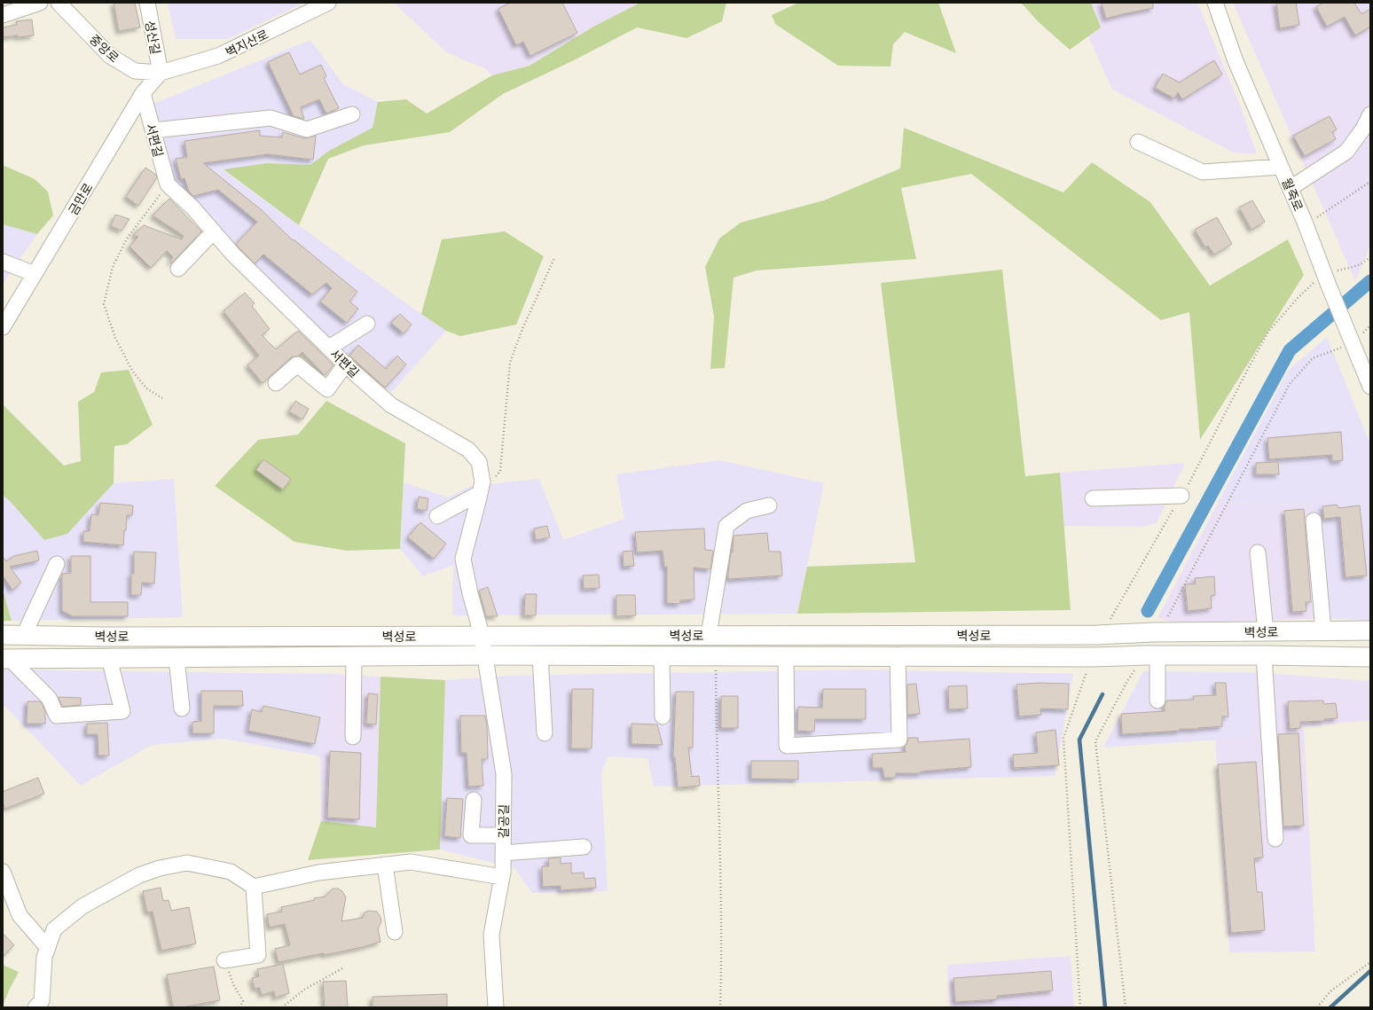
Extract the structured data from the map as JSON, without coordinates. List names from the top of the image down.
{
  "streets": {
    "main road": ["벽성로"],
    "street": [
      "성산길",
      "벽지산로",
      "중앙로",
      "서편길",
      "월죽로",
      "금만로",
      "갈공길"
    ]
  },
  "crossings": [
    ["성산길", "벽지산로"],
    ["성산길", "중앙로"],
    ["성산길", "금만로"],
    ["벽지산로", "중앙로"],
    ["벽지산로", "금만로"],
    ["중앙로", "금만로"],
    ["서편길", "금만로"],
    ["서편길", "벽성로"],
    ["서편길", "갈공길"],
    ["벽성로", "갈공길"]
  ]
}
